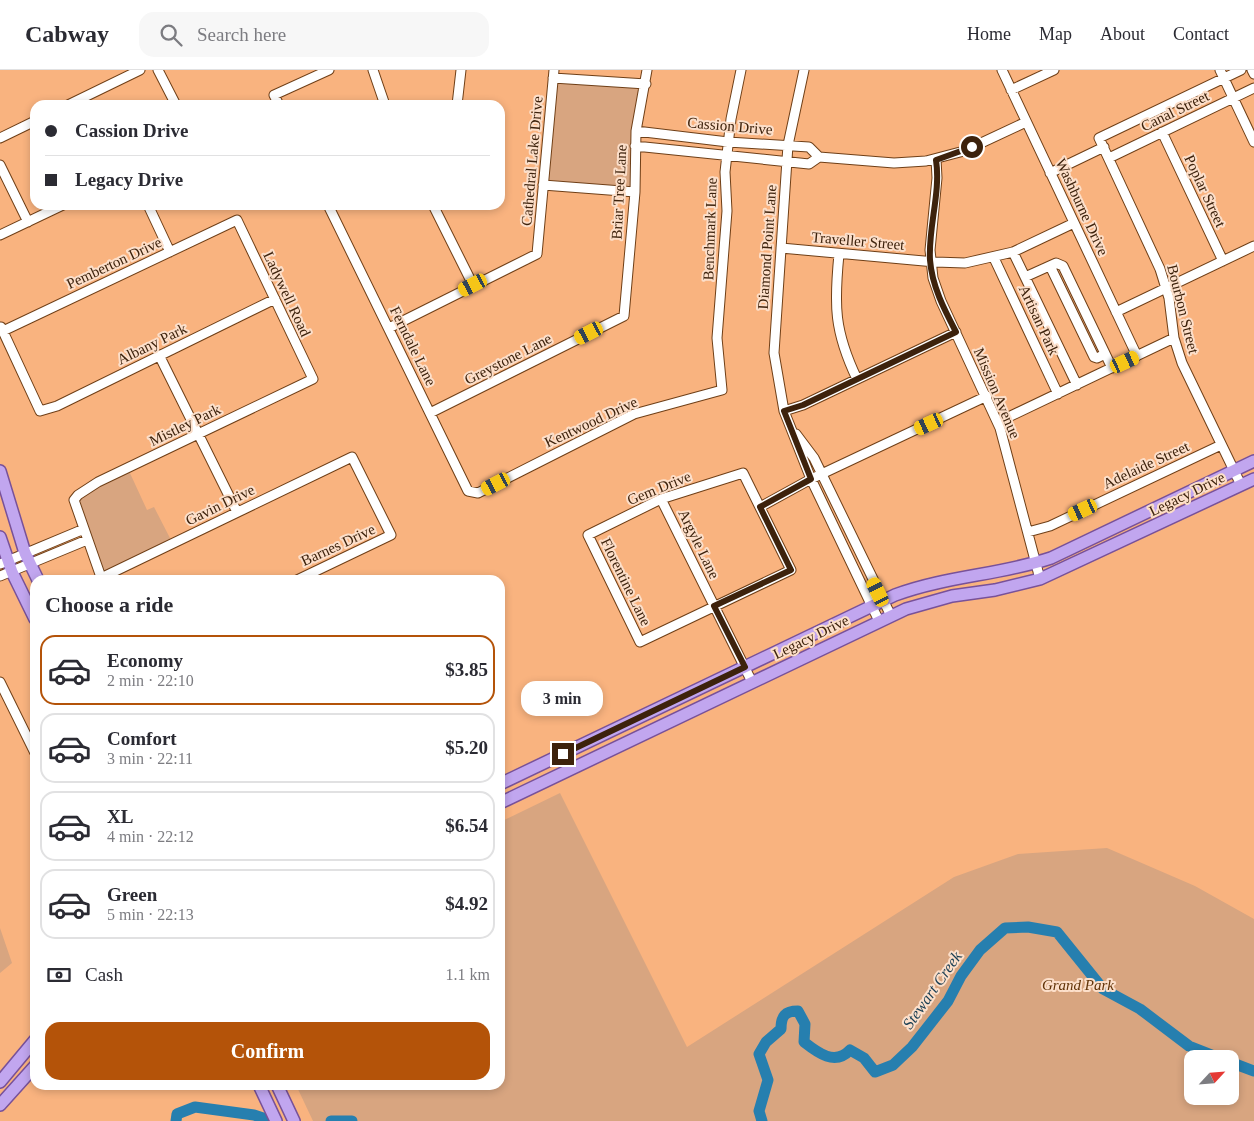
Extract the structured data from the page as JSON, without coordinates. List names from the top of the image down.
{
  "streets": {
    "main road": ["Legacy Drive"],
    "street": [
      "Canal Street",
      "Cassion Drive",
      "Cathedral Lake Drive",
      "Poplar Street",
      "Briar Tree Lane",
      "Washburne Drive",
      "Benchmark Lane",
      "Traveller Street",
      "Diamond Point Lane",
      "Pemberton Drive",
      "Ladywell Road",
      "Bourbon Street",
      "Artisan Park",
      "Albany Park",
      "Ferndale Lane",
      "Greystone Lane",
      "Mission Avenue",
      "Kentwood Drive",
      "Mistley Park",
      "Adelaide Street",
      "Gem Drive",
      "Gavin Drive",
      "Argyle Lane",
      "Barnes Drive",
      "Florentine Lane"
    ]
  },
  "crossings": [
    ["Canal Street", "Poplar Street"],
    ["Canal Street", "Bourbon Street"],
    ["Cassion Drive", "Briar Tree Lane"],
    ["Cassion Drive", "Washburne Drive"],
    ["Cassion Drive", "Benchmark Lane"],
    ["Cassion Drive", "Diamond Point Lane"],
    ["Cassion Drive", "Mission Avenue"],
    ["Briar Tree Lane", "Greystone Lane"],
    ["Washburne Drive", "Traveller Street"],
    ["Benchmark Lane", "Kentwood Drive"],
    ["Traveller Street", "Diamond Point Lane"],
    ["Traveller Street", "Artisan Park"],
    ["Traveller Street", "Mission Avenue"],
    ["Diamond Point Lane", "Legacy Drive"],
    ["Pemberton Drive", "Ladywell Road"],
    ["Pemberton Drive", "Albany Park"],
    ["Ladywell Road", "Albany Park"],
    ["Ladywell Road", "Mistley Park"],
    ["Bourbon Street", "Adelaide Street"],
    ["Bourbon Street", "Legacy Drive"],
    ["Ferndale Lane", "Greystone Lane"],
    ["Ferndale Lane", "Kentwood Drive"],
    ["Mission Avenue", "Adelaide Street"],
    ["Mission Avenue", "Legacy Drive"],
    ["Gem Drive", "Argyle Lane"],
    ["Gem Drive", "Florentine Lane"],
    ["Legacy Drive", "Argyle Lane"],
    ["Gavin Drive", "Barnes Drive"],
    ["Argyle Lane", "Florentine Lane"]
  ],
  "water": ["Stewart Creek"],
  "parks": ["Grand Park"],
  "north": "top right",
  "page": {
    "header": "Cabway",
    "search": "Search here",
    "nav": [
      "Home",
      "Map",
      "About",
      "Contact"
    ],
    "banner": ["Cassion Drive", "Legacy Drive"],
    "heading": "Choose a ride",
    "list": [
      {
        "name": "Economy",
        "note": "2 min · 22:10",
        "value": "$3.85"
      },
      {
        "name": "Comfort",
        "note": "3 min · 22:11",
        "value": "$5.20"
      },
      {
        "name": "XL",
        "note": "4 min · 22:12",
        "value": "$6.54"
      },
      {
        "name": "Green",
        "note": "5 min · 22:13",
        "value": "$4.92"
      }
    ],
    "bubble": "3 min",
    "pay": ["Cash", "1.1 km"],
    "buttons": "Confirm"
  }
}
